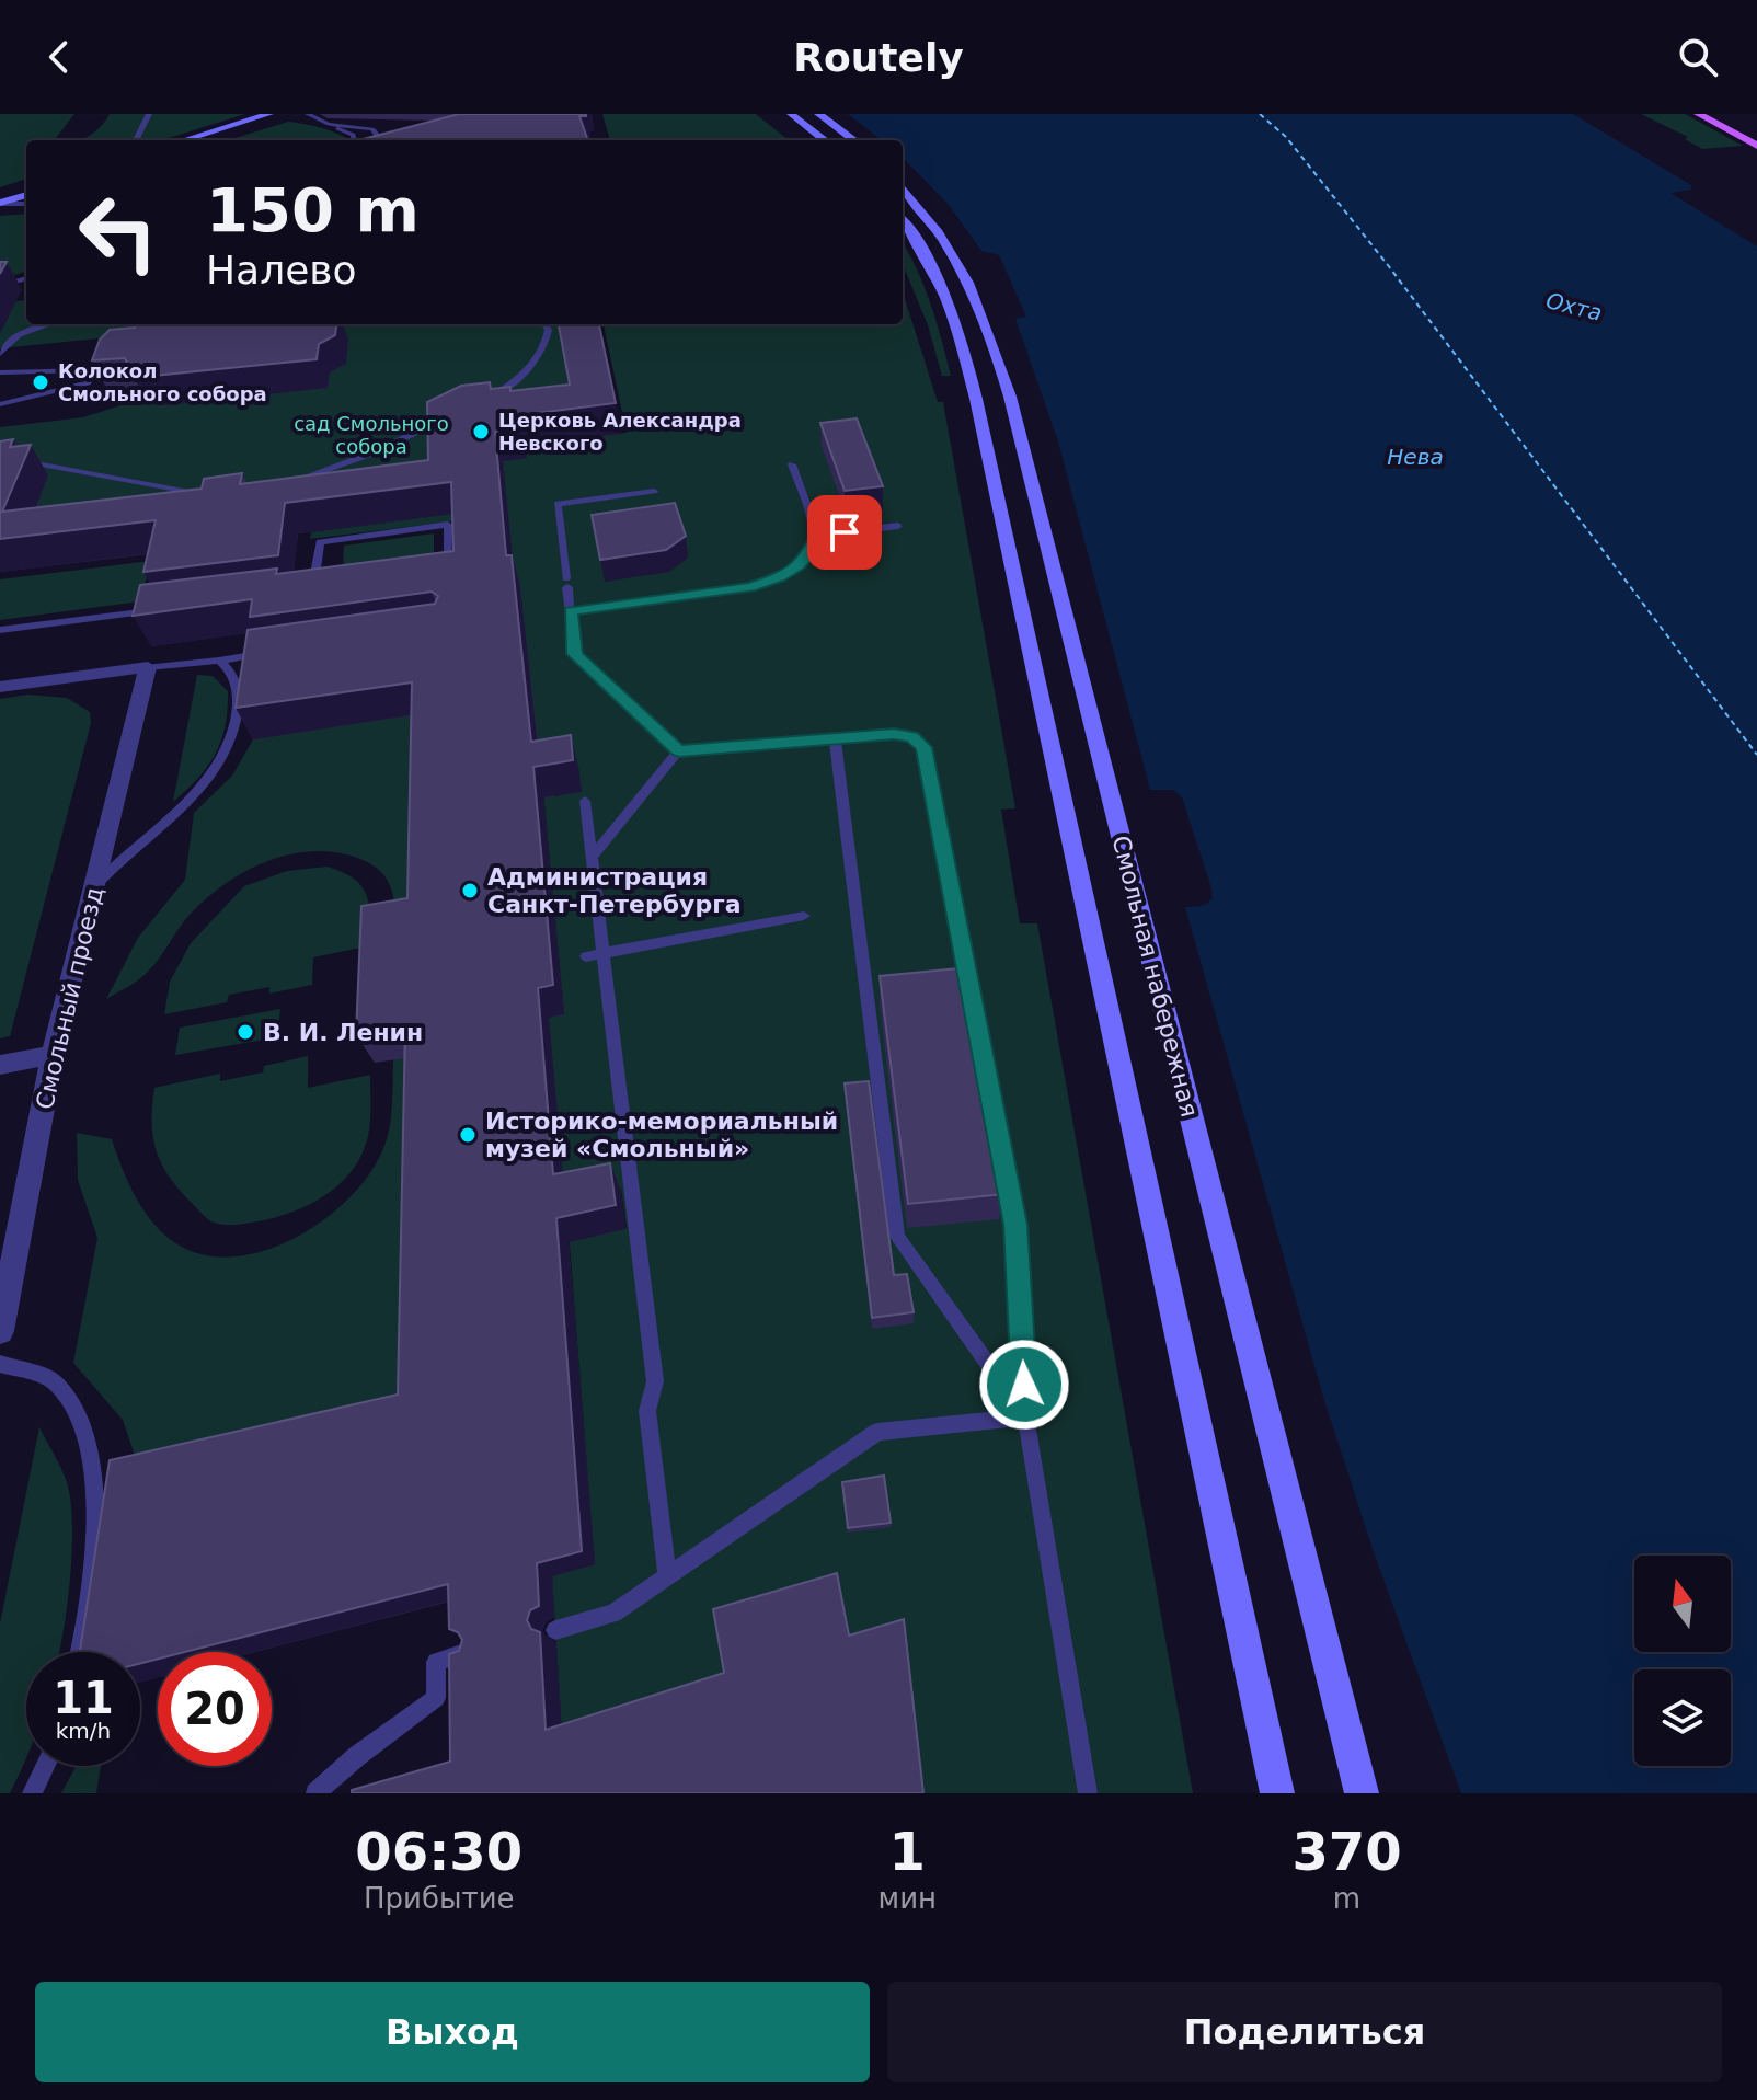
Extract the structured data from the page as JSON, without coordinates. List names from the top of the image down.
{
  "streets": {
    "main road": ["Смольная набережная"],
    "street": ["Смольный проезд"]
  },
  "water": ["Охта", "Нева"],
  "parks": ["сад Смольного собора"],
  "places": [
    "Колокол Смольного собора",
    "Церковь Александра Невского",
    "Администрация Санкт-Петербурга",
    "В. И. Ленин",
    "Историко-мемориальный музей «Смольный»"
  ],
  "north": "top",
  "page": {
    "header": "Routely",
    "turn": ["150 m", "Налево"],
    "speed": "11 km/h",
    "limit": "20",
    "eta": [
      "06:30",
      "Прибытие",
      "1",
      "мин",
      "370",
      "m"
    ],
    "buttons": ["Выход", "Поделиться"]
  }
}
